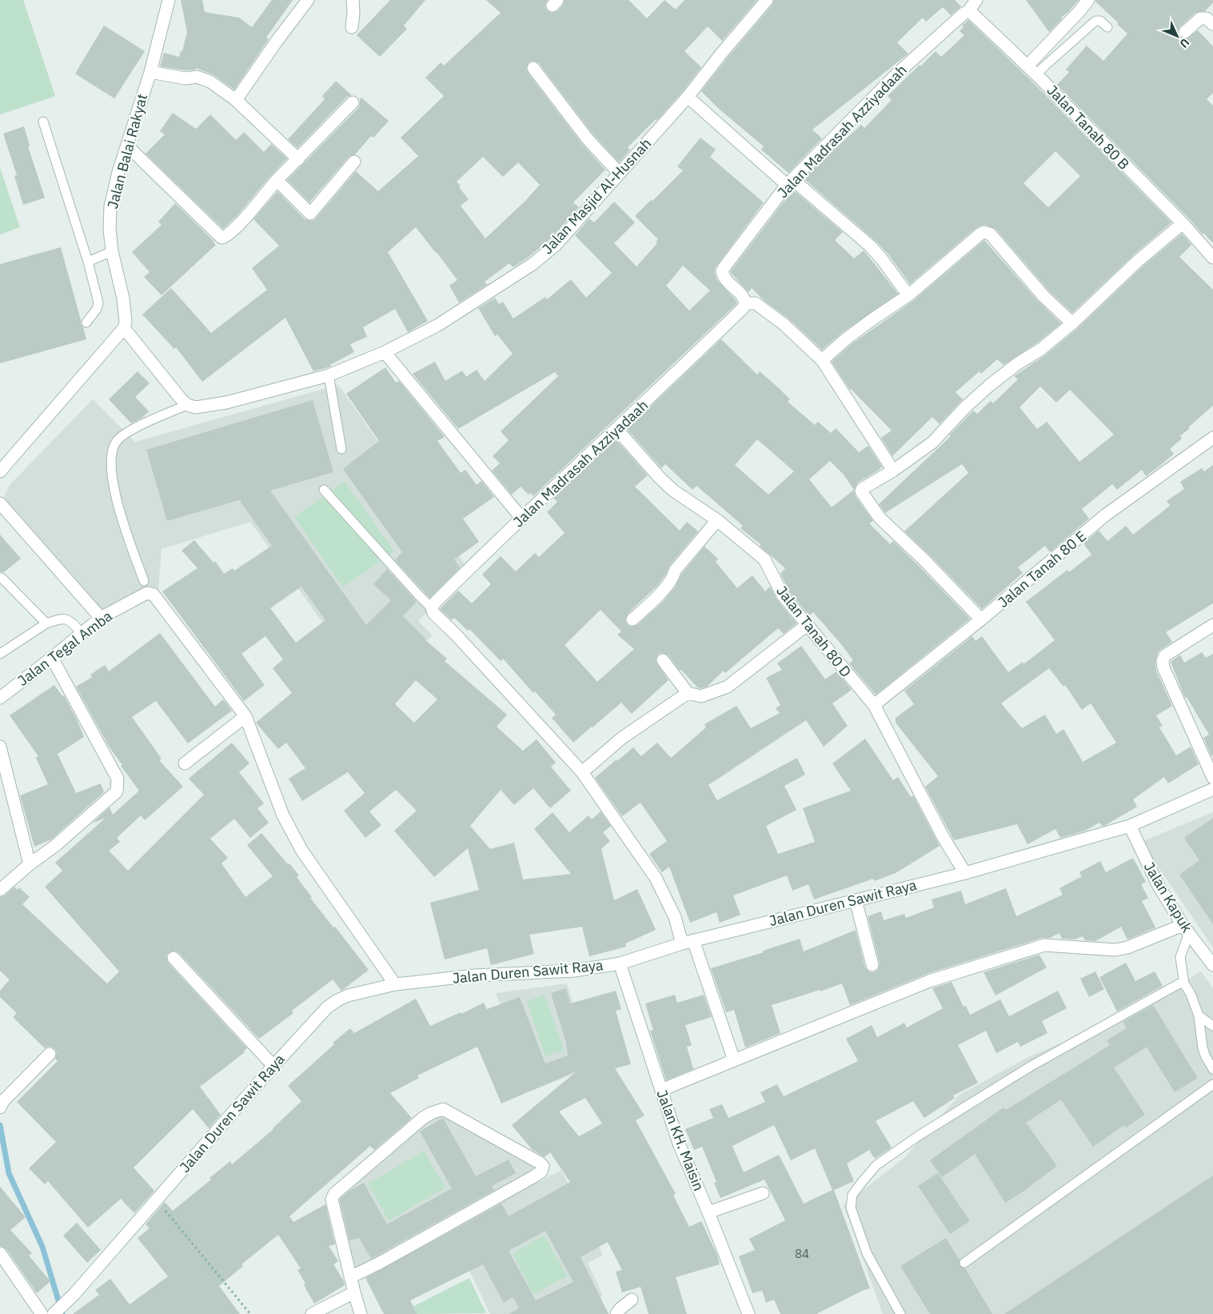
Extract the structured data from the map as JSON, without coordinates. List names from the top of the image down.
{
  "streets": {
    "street": [
      "Jalan Tanah 80 B",
      "Jalan Madrasah Azziyadaah",
      "Jalan Balai Rakyat",
      "Jalan Masjid Al-Husnah",
      "Jalan Tanah 80 E",
      "Jalan Tanah 80 D",
      "Jalan Tegal Amba",
      "Jalan Kapuk",
      "Jalan Duren Sawit Raya",
      "Jalan KH. Maisin"
    ]
  },
  "crossings": [
    ["Jalan Tanah 80 B", "Jalan Madrasah Azziyadaah"],
    ["Jalan Madrasah Azziyadaah", "Jalan Tanah 80 D"],
    ["Jalan Tanah 80 E", "Jalan Tanah 80 D"],
    ["Jalan Tanah 80 D", "Jalan Duren Sawit Raya"],
    ["Jalan Kapuk", "Jalan Duren Sawit Raya"],
    ["Jalan Duren Sawit Raya", "Jalan KH. Maisin"]
  ],
  "house_numbers": ["84"],
  "north": "bottom right"
}
